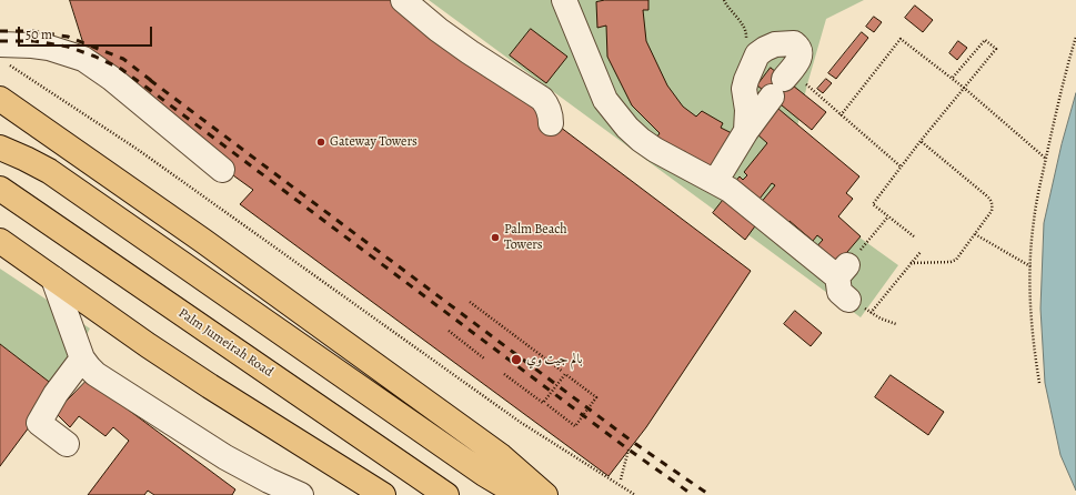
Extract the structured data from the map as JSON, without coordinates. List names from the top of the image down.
{
  "streets": {
    "main road": ["Palm Jumeirah Road"]
  },
  "places": ["Gateway Towers", "Palm Beach Towers", "بالم جيت وي"],
  "scale_bar": "50 m"
}
